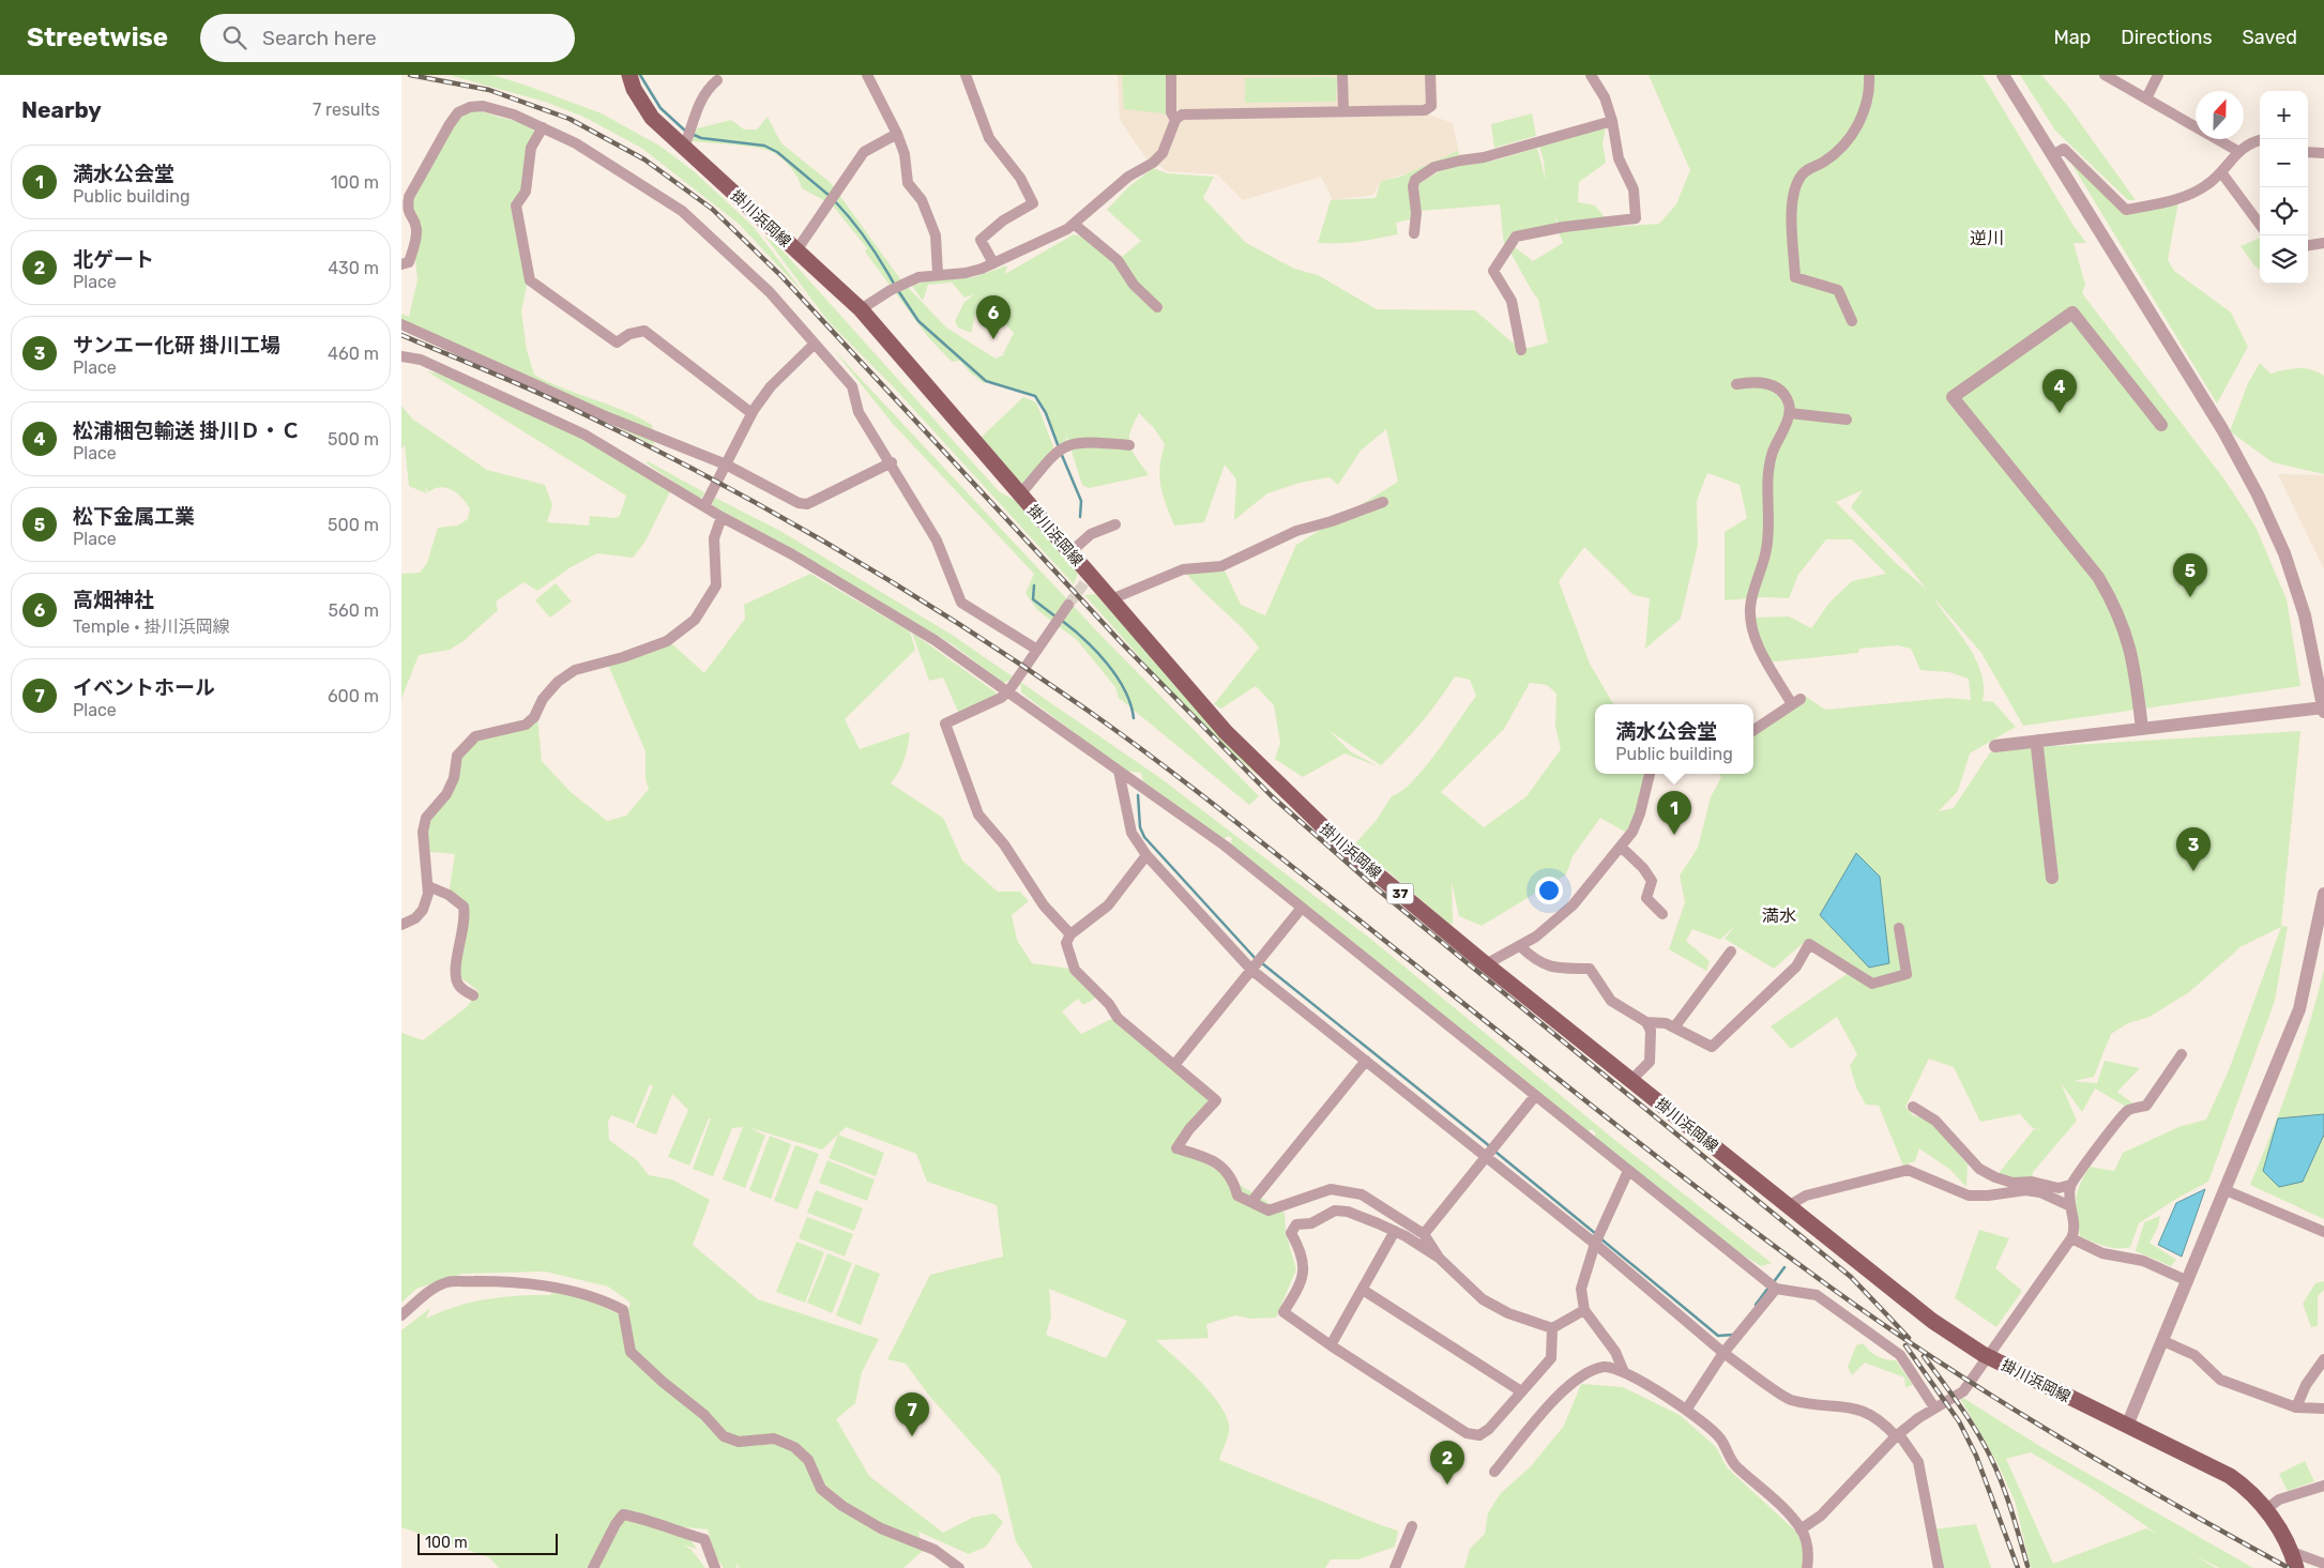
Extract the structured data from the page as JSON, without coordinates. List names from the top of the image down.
{
  "streets": {
    "main road": ["掛川浜岡線", "37"]
  },
  "districts": ["逆川", "満水"],
  "scale_bar": "100 m",
  "north": "top",
  "page": {
    "header": "Streetwise",
    "search": "Search here",
    "nav": ["Map", "Directions", "Saved"],
    "heading": ["Nearby", "7 results"],
    "map_buttons": ["+", "−"],
    "list": [
      {
        "mark": "1",
        "name": "満水公会堂",
        "note": "Public building",
        "value": "100 m"
      },
      {
        "mark": "2",
        "name": "北ゲート",
        "note": "Place",
        "value": "430 m"
      },
      {
        "mark": "3",
        "name": "サンエー化研 掛川工場",
        "note": "Place",
        "value": "460 m"
      },
      {
        "mark": "4",
        "name": "松浦梱包輸送 掛川Ｄ・Ｃ",
        "note": "Place",
        "value": "500 m"
      },
      {
        "mark": "5",
        "name": "松下金属工業",
        "note": "Place",
        "value": "500 m"
      },
      {
        "mark": "6",
        "name": "高畑神社",
        "note": "Temple · 掛川浜岡線",
        "value": "560 m"
      },
      {
        "mark": "7",
        "name": "イベントホール",
        "note": "Place",
        "value": "600 m"
      }
    ],
    "pins": [
      "6",
      "4",
      "5",
      "1",
      "3",
      "7",
      "2"
    ],
    "popup": ["満水公会堂", "Public building"],
    "scale": "100 m"
  }
}
